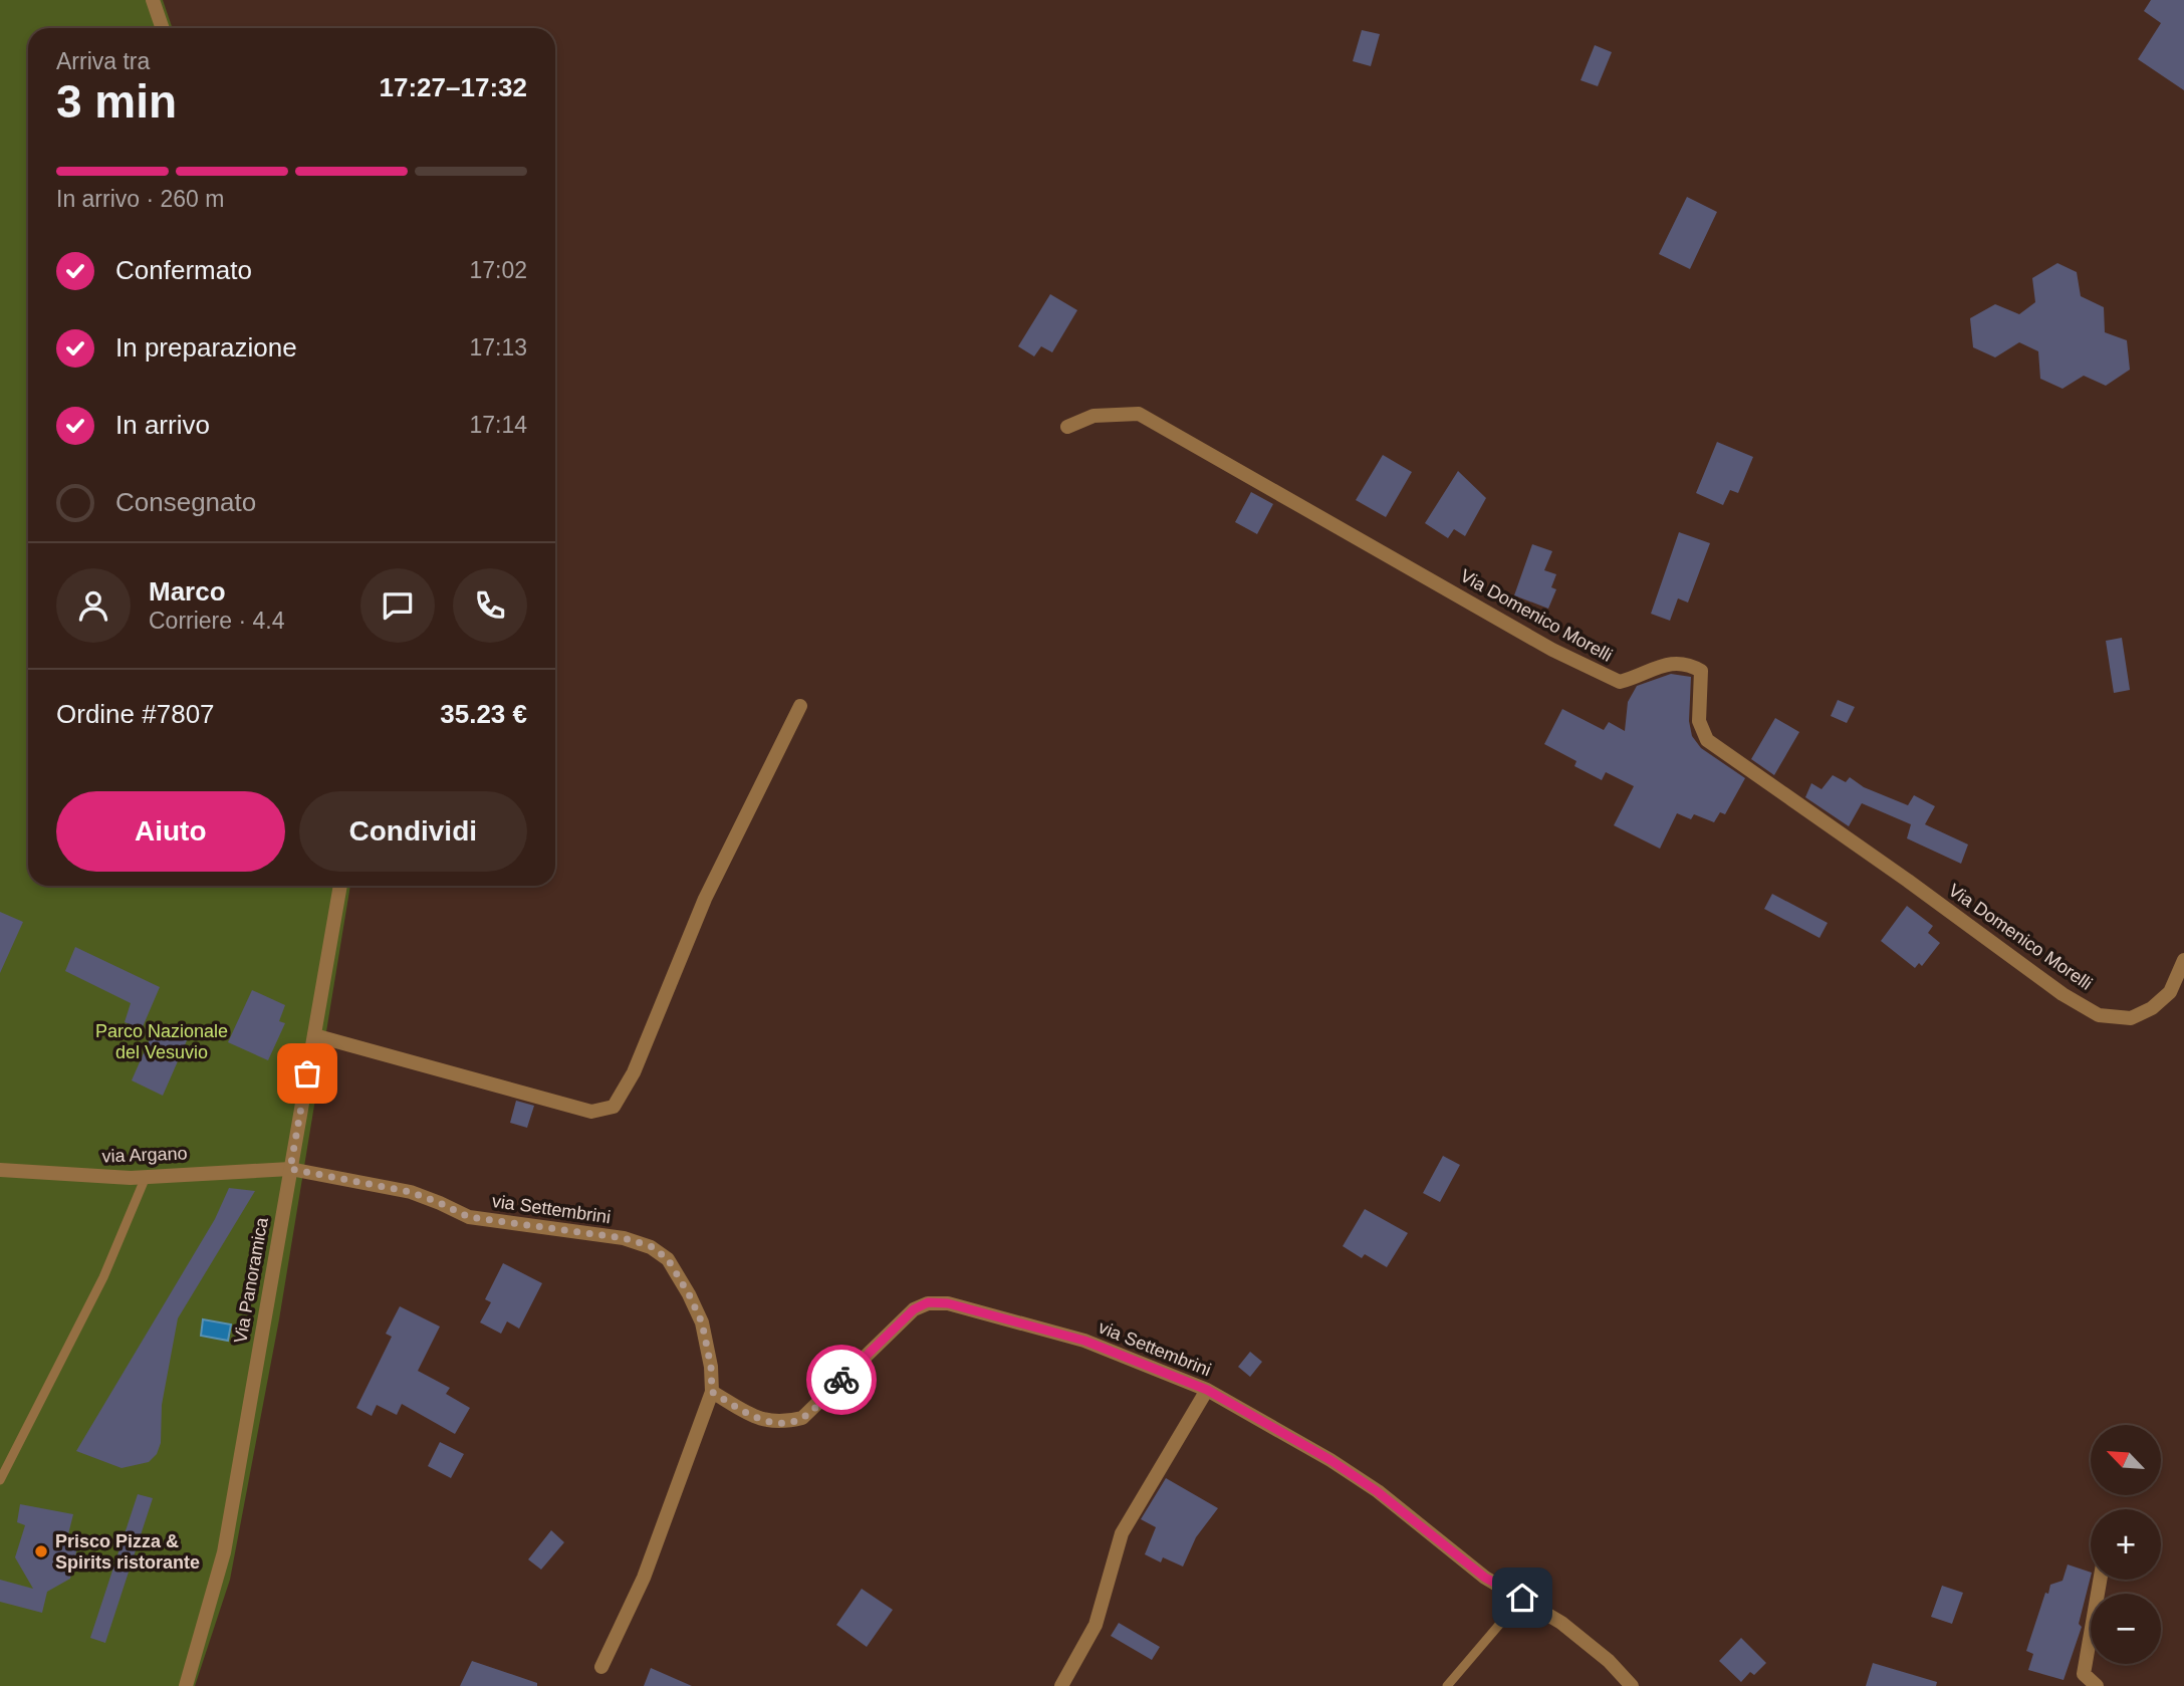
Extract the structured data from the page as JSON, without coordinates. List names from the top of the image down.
{
  "streets": {
    "street": [
      "Via Domenico Morelli",
      "via Argano",
      "via Settembrini",
      "Via Panoramica"
    ]
  },
  "crossings": [
    ["via Argano", "via Settembrini"],
    ["via Argano", "Via Panoramica"],
    ["via Settembrini", "Via Panoramica"]
  ],
  "parks": ["Parco Nazionale del Vesuvio"],
  "places": ["Prisco Pizza & Spirits ristorante"],
  "north": "top left",
  "page": {
    "heading": ["3 min", "Arriva tra", "17:27–17:32"],
    "panel": [
      "Marco",
      "Corriere · 4.4",
      "Ordine #7807",
      "35.23 €"
    ],
    "bar": "In arrivo · 260 m",
    "list": [
      ["Confermato", "17:02"],
      ["In preparazione", "17:13"],
      ["In arrivo", "17:14"],
      "Consegnato"
    ],
    "buttons": ["Aiuto", "Condividi"],
    "map_buttons": ["+", "−"]
  }
}
